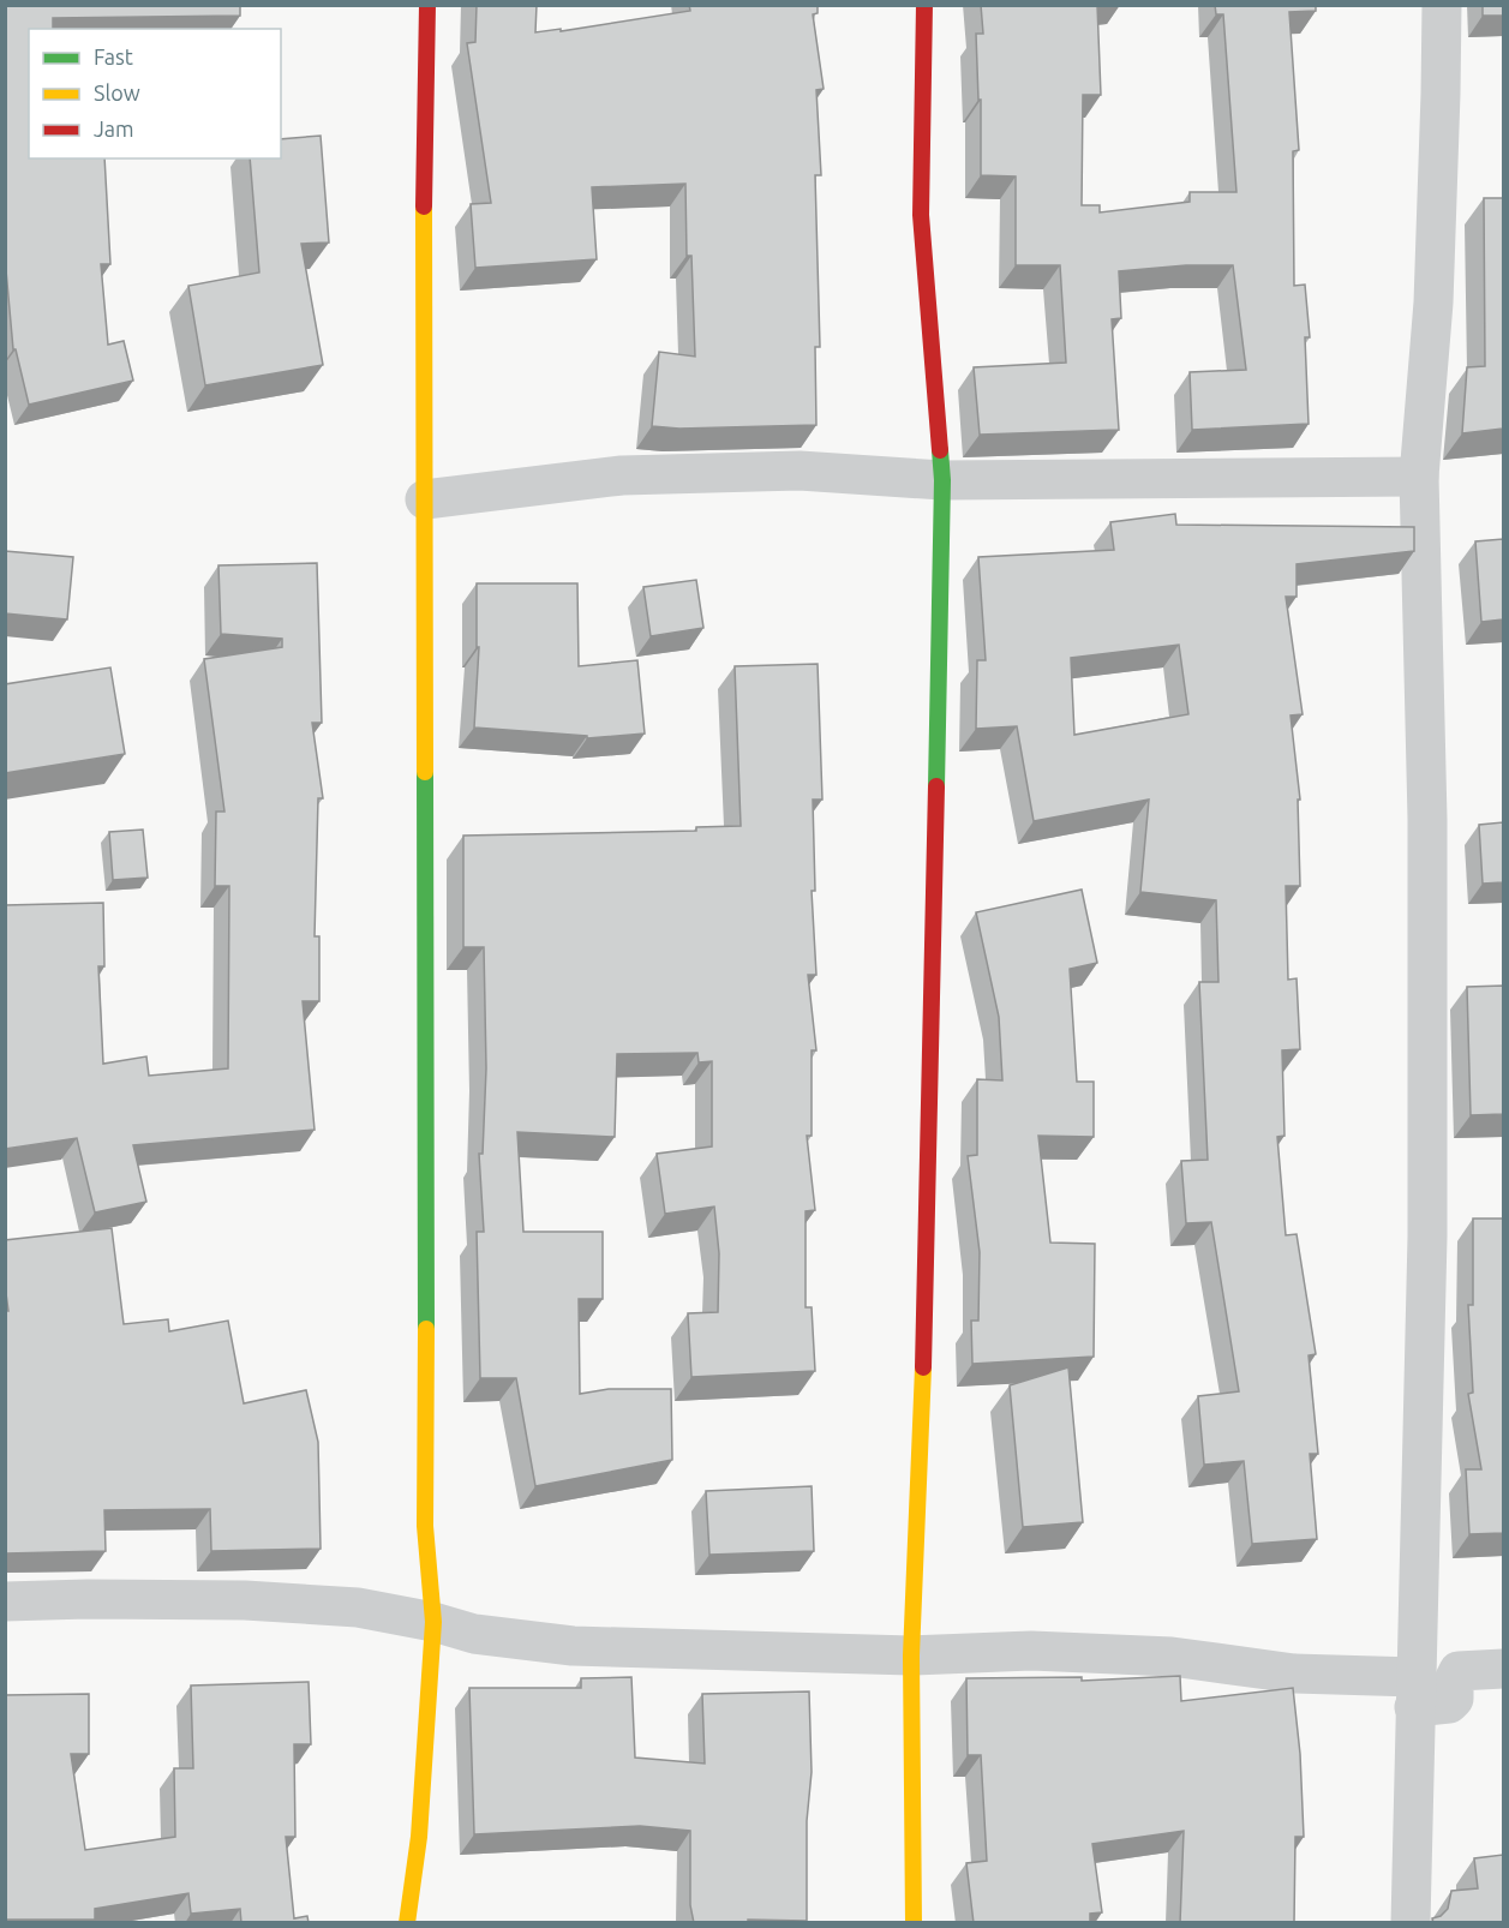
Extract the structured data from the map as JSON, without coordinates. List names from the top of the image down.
{
  "legend": ["Fast", "Slow", "Jam"]
}
